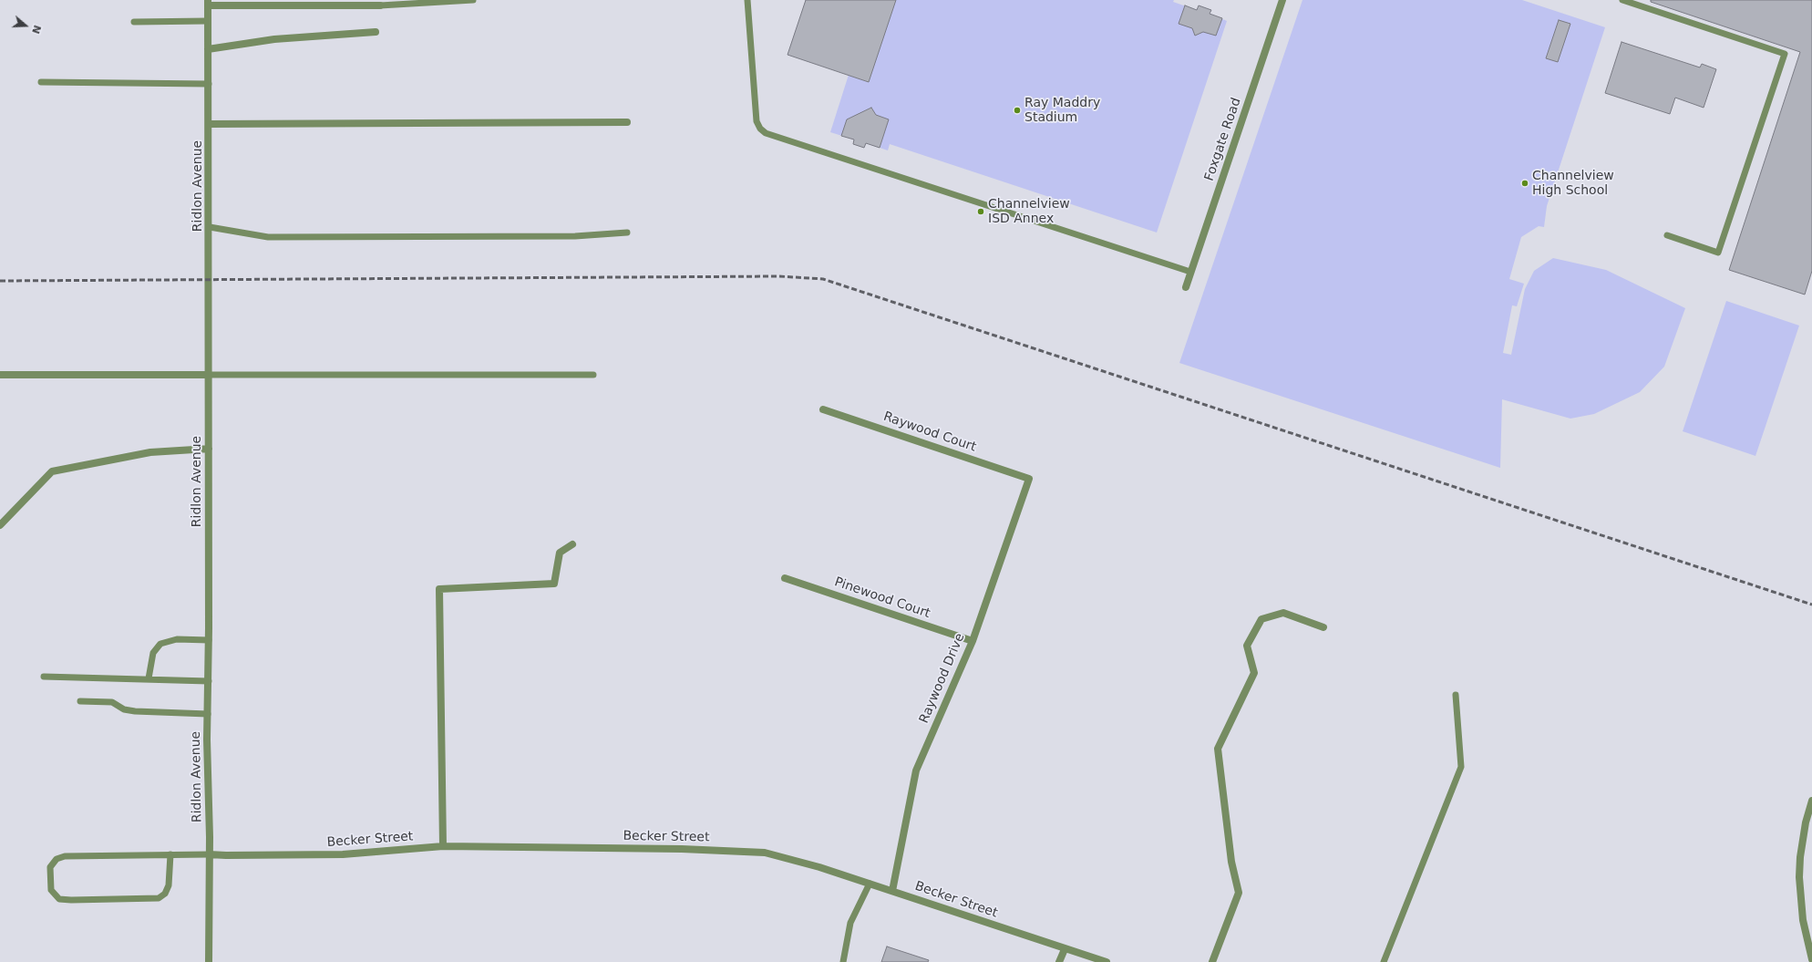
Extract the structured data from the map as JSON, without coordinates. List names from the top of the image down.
{
  "streets": {
    "street": [
      "Foxgate Road",
      "Ridlon Avenue",
      "Raywood Court",
      "Pinewood Court",
      "Raywood Drive",
      "Becker Street"
    ]
  },
  "crossings": [
    ["Ridlon Avenue", "Becker Street"],
    ["Raywood Court", "Raywood Drive"],
    ["Pinewood Court", "Raywood Drive"],
    ["Raywood Drive", "Becker Street"]
  ],
  "places": ["Ray Maddry Stadium", "Channelview High School", "Channelview ISD Annex"],
  "north": "right"
}
